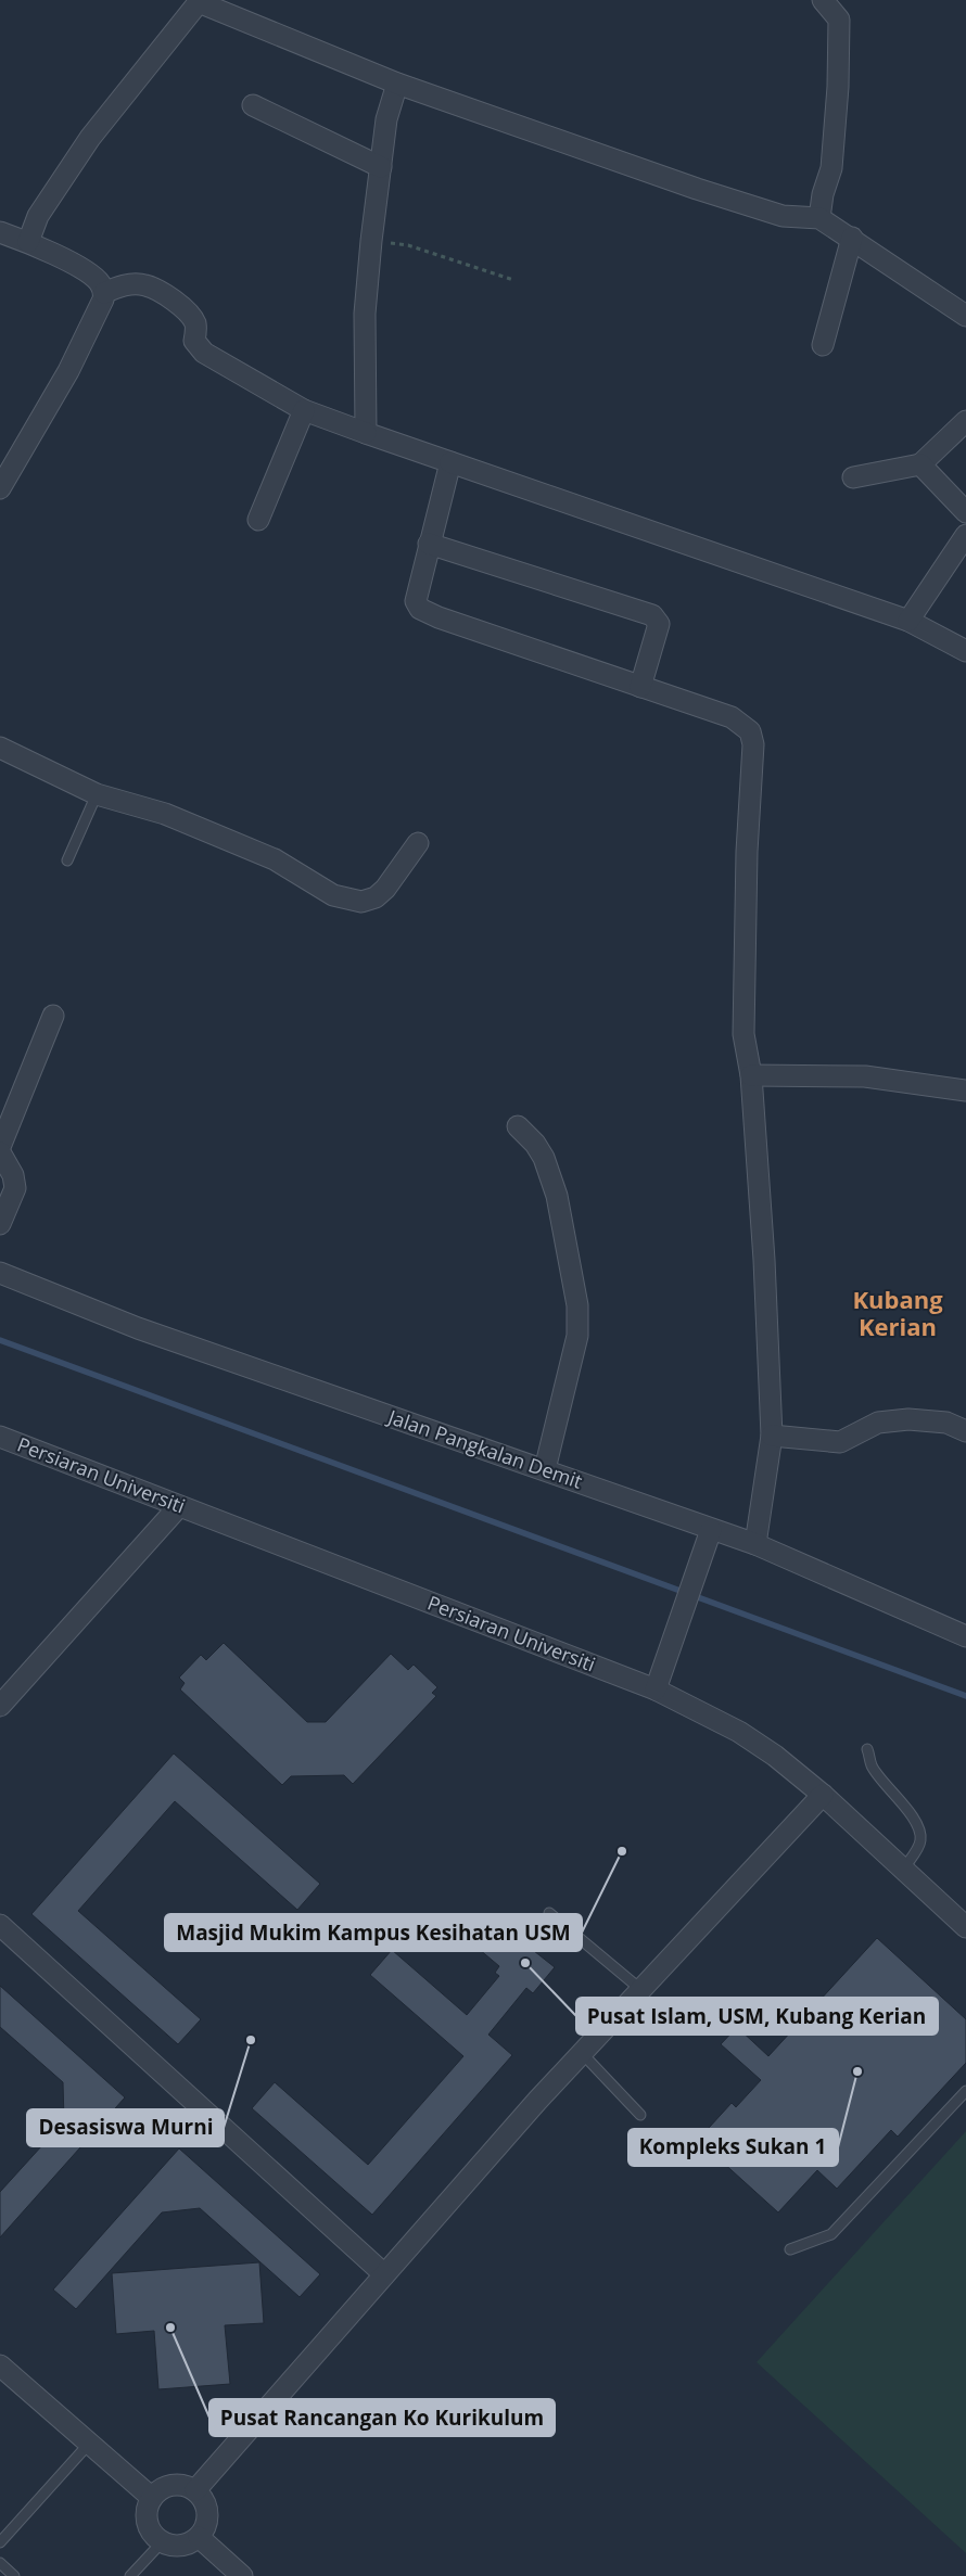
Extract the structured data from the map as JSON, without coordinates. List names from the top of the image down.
{
  "streets": {
    "street": ["Jalan Pangkalan Demit", "Persiaran Universiti"]
  },
  "districts": ["Kubang Kerian"],
  "places": [
    "Masjid Mukim Kampus Kesihatan USM",
    "Pusat Islam, USM, Kubang Kerian",
    "Desasiswa Murni",
    "Kompleks Sukan 1",
    "Pusat Rancangan Ko Kurikulum"
  ]
}
